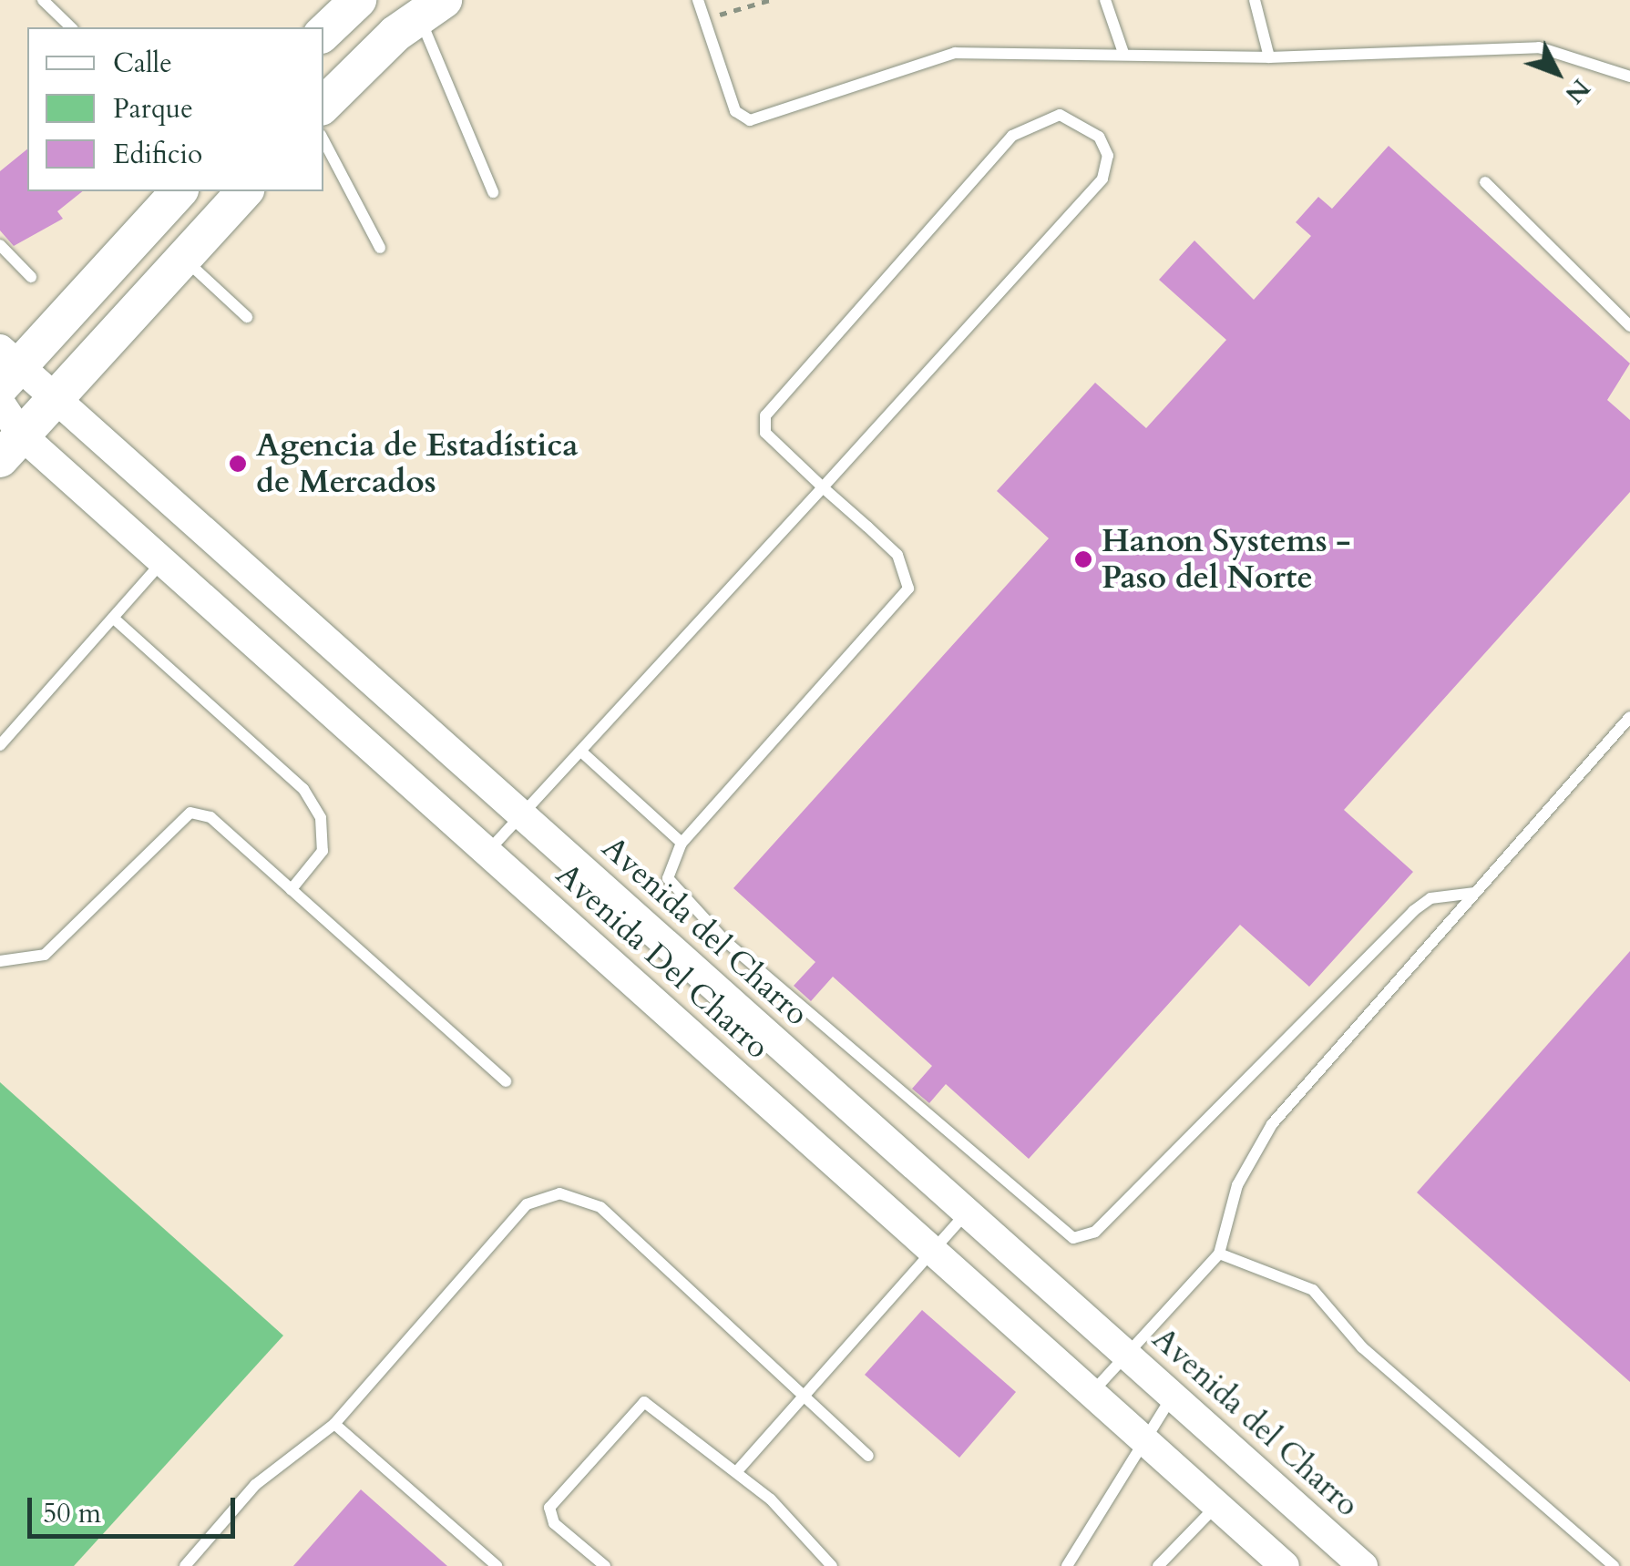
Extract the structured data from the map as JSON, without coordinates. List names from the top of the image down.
{
  "streets": {
    "street": ["Avenida del Charro", "Avenida Del Charro"]
  },
  "places": ["Agencia de Estadística de Mercados", "Hanon Systems - Paso del Norte"],
  "legend": ["Calle", "Parque", "Edificio"],
  "scale_bar": "50 m",
  "north": "bottom right"
}
